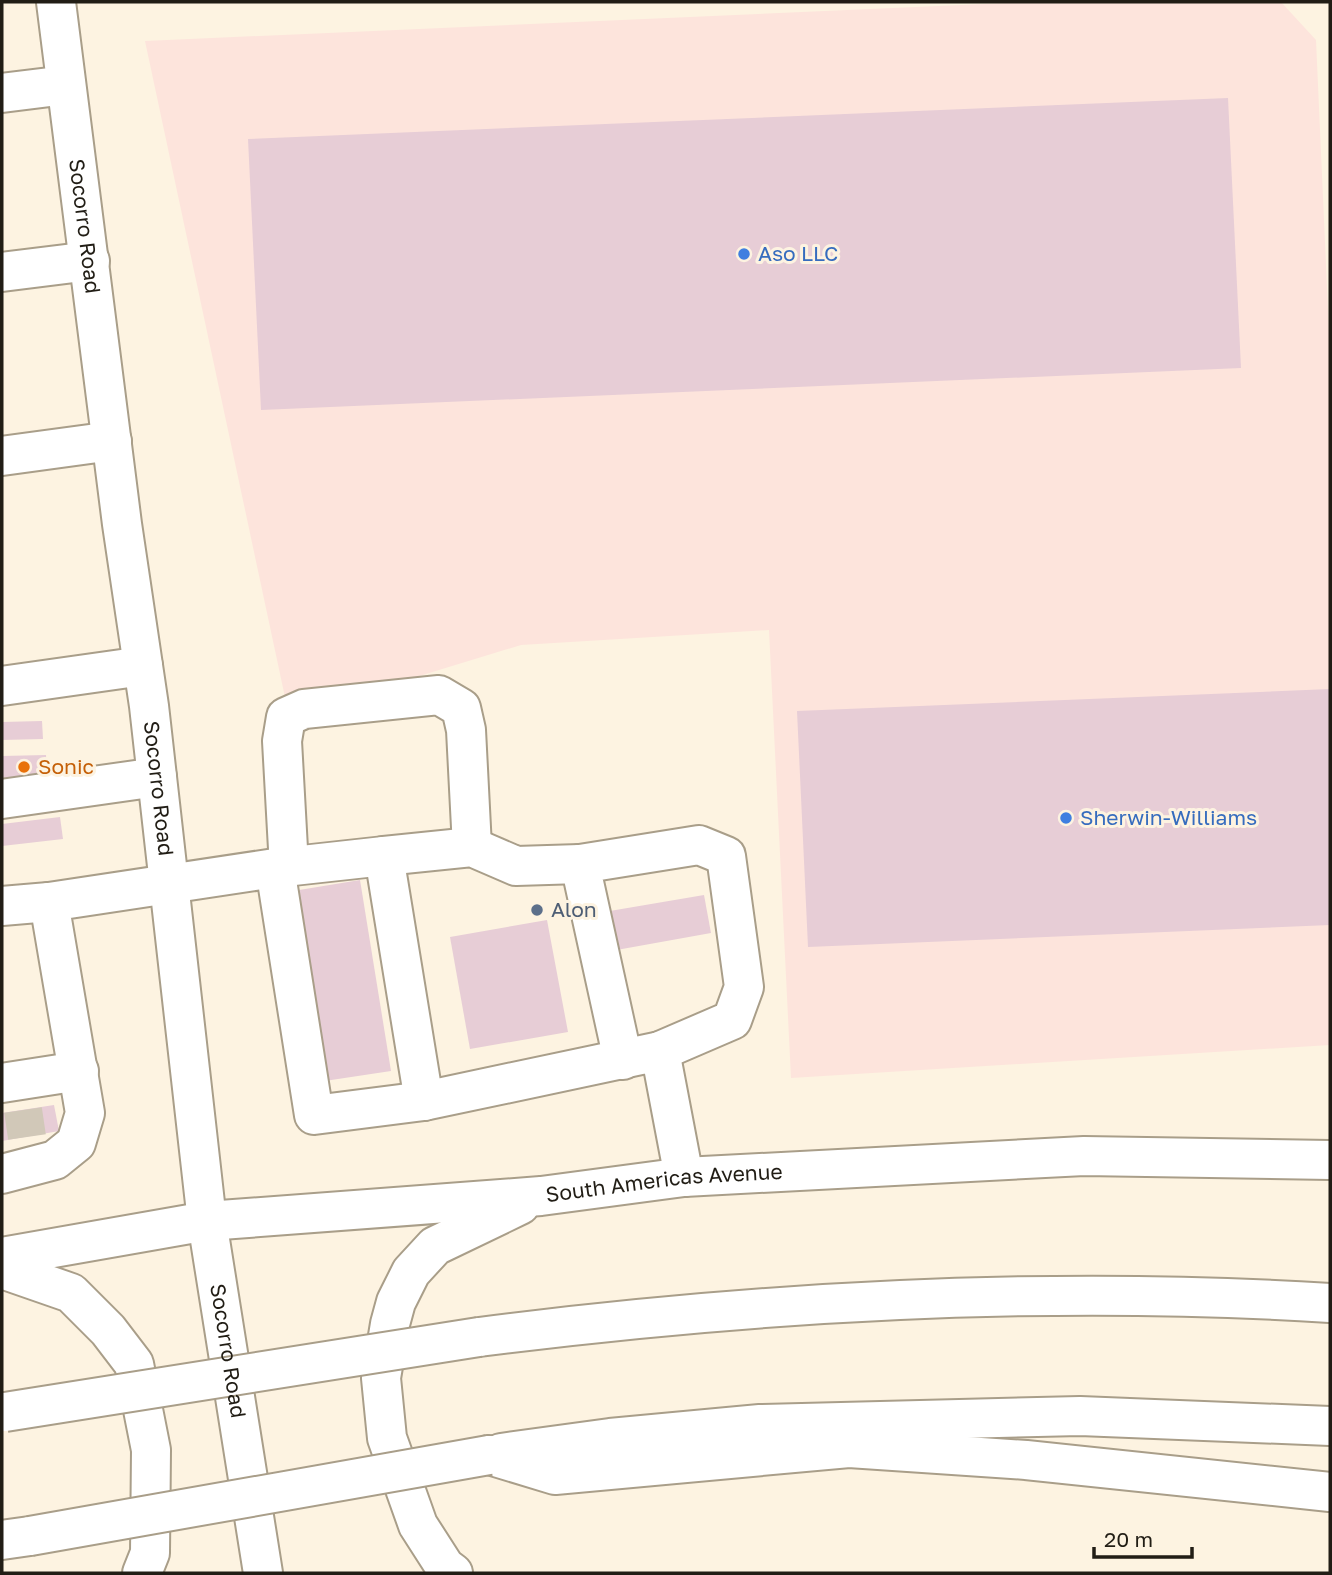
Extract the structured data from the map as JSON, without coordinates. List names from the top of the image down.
{
  "streets": {
    "main road": ["Socorro Road", "South Americas Avenue"]
  },
  "crossings": [
    ["Socorro Road", "South Americas Avenue"]
  ],
  "places": [
    "Aso LLC",
    "Sonic",
    "Sherwin-Williams",
    "Alon"
  ],
  "scale_bar": "20 m"
}
